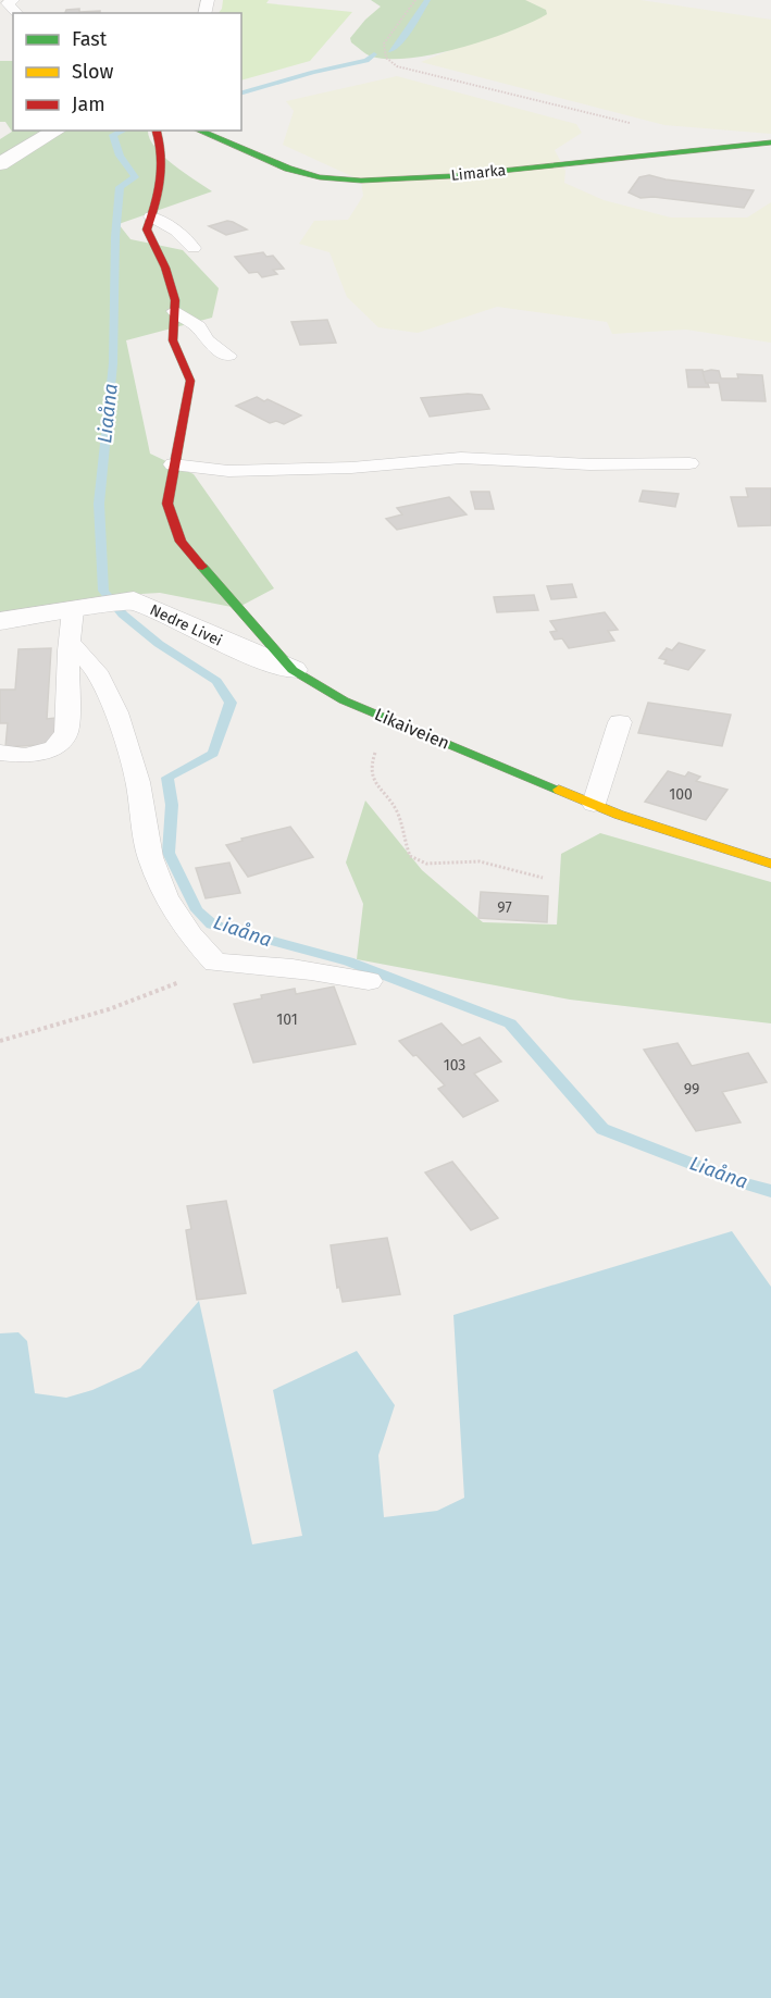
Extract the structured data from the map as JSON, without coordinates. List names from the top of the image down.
{
  "streets": {
    "street": ["Limarka", "Nedre Livei", "Likaiveien"]
  },
  "crossings": [
    ["Nedre Livei", "Likaiveien"]
  ],
  "water": ["Liaåna"],
  "house_numbers": [
    "100",
    "97",
    "101",
    "103",
    "99"
  ],
  "legend": ["Fast", "Slow", "Jam"]
}
